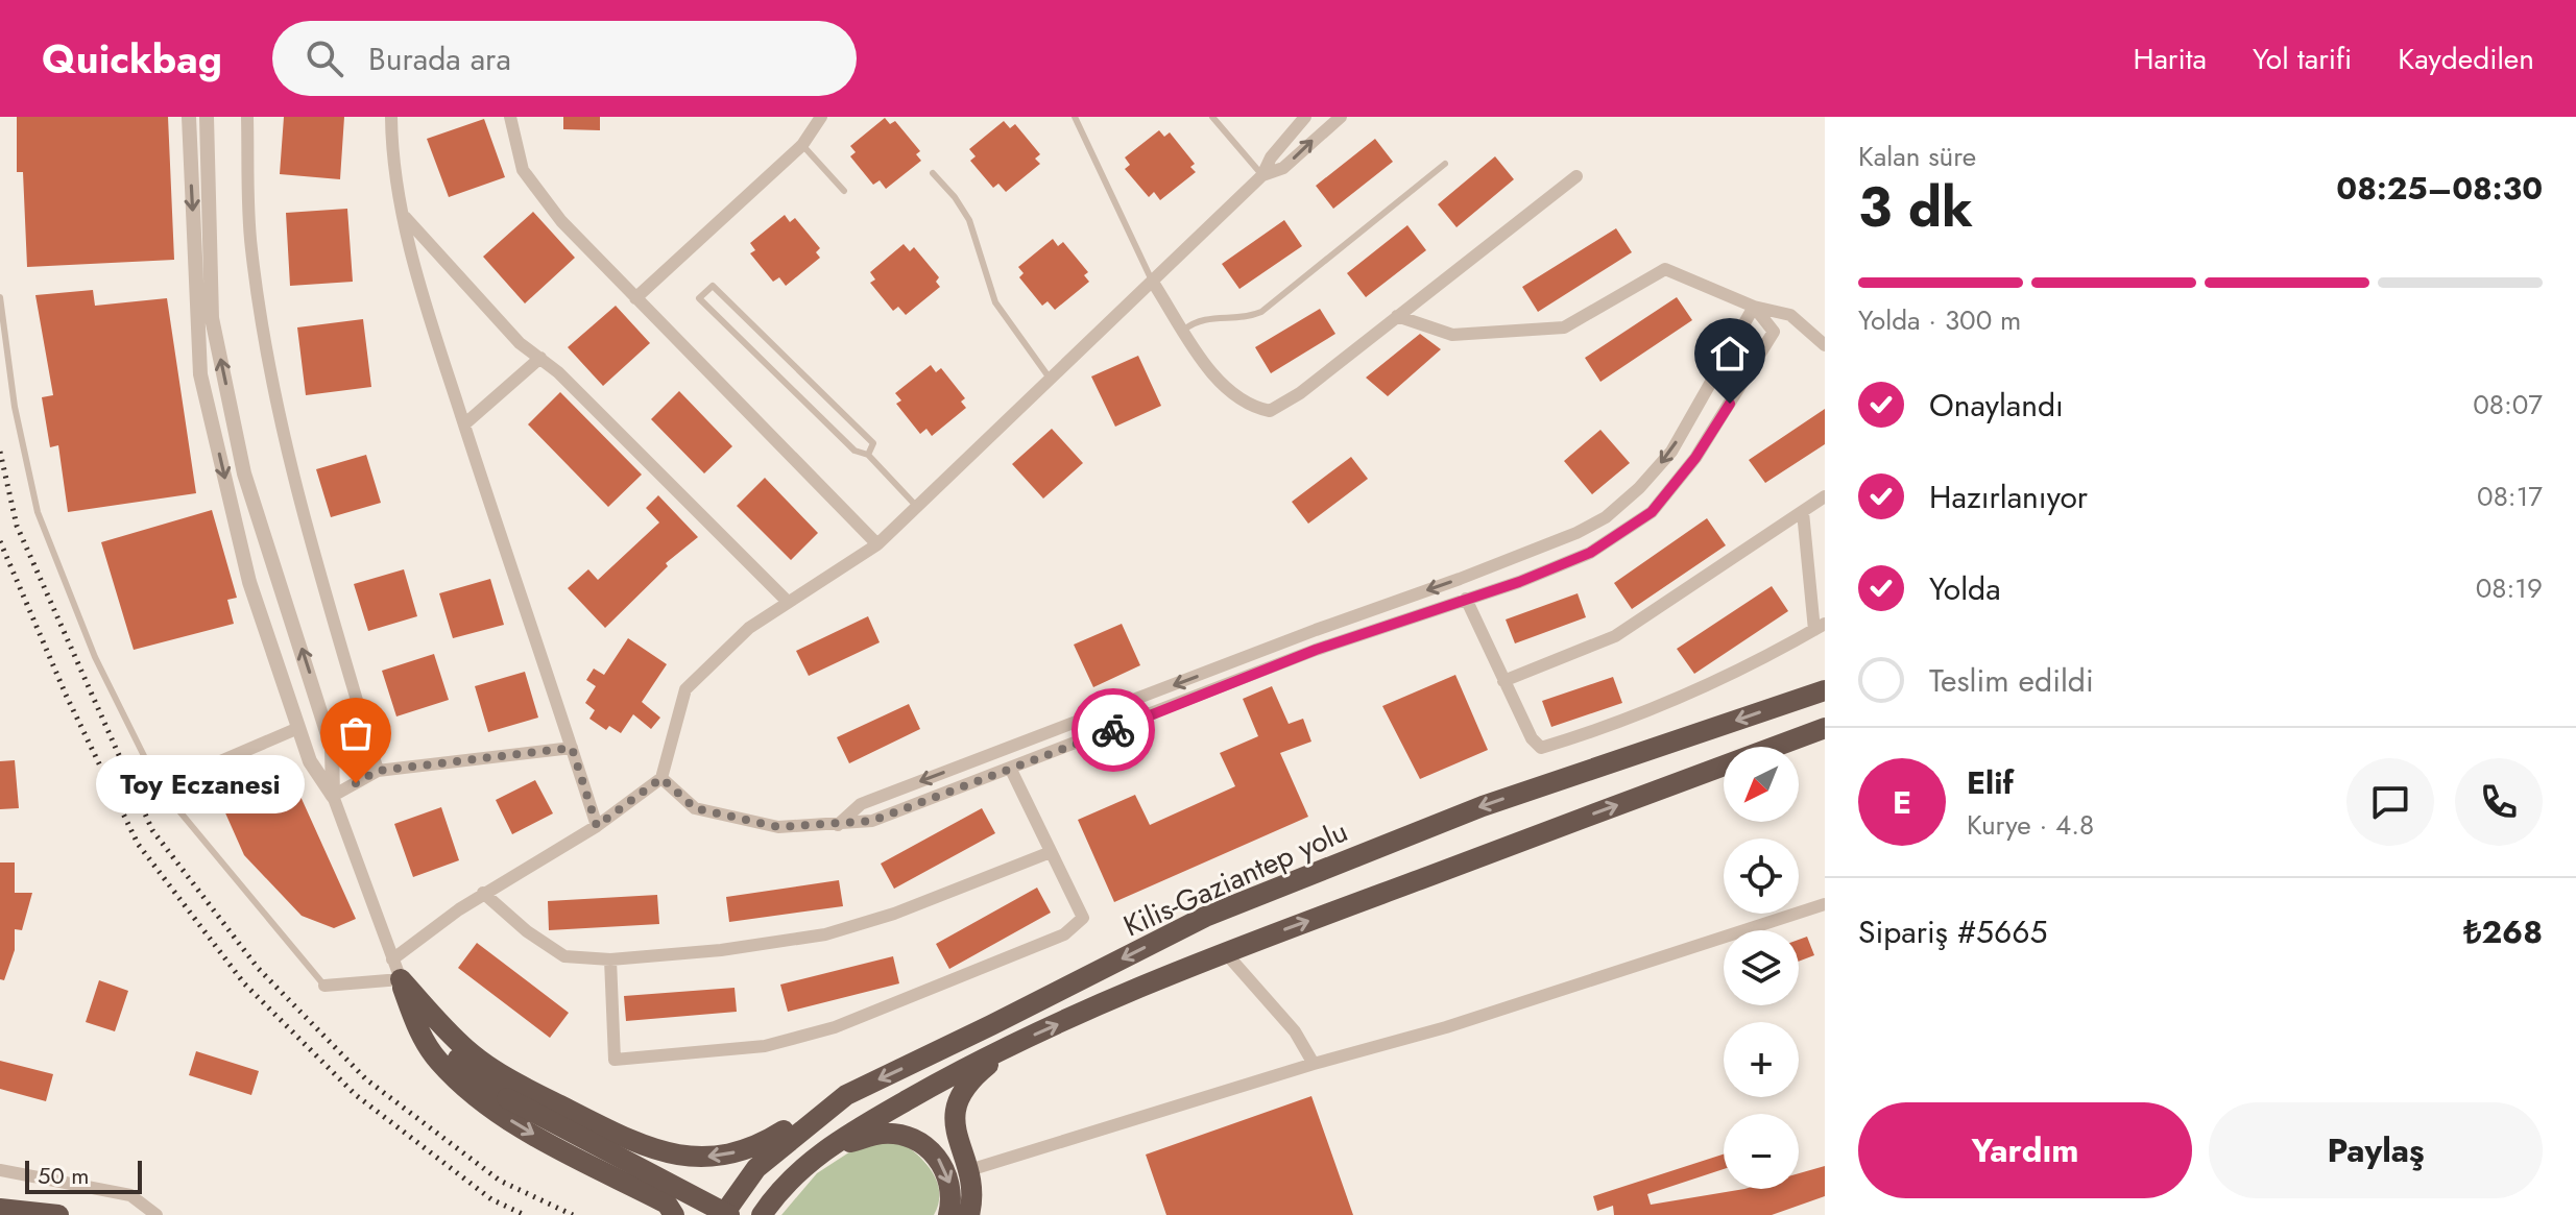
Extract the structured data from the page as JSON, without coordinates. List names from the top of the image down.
{
  "streets": {
    "highway": ["Kilis-Gaziantep yolu"]
  },
  "places": ["Toy Eczanesi"],
  "scale_bar": "50 m",
  "north": "bottom left",
  "page": {
    "header": "Quickbag",
    "search": "Burada ara",
    "nav": ["Harita", "Yol tarifi", "Kaydedilen"],
    "heading": ["3 dk", "Kalan süre", "08:25–08:30"],
    "panel": [
      "Elif",
      "Kurye · 4.8",
      "Sipariş #5665",
      "₺268"
    ],
    "bar": "Yolda · 300 m",
    "list": [
      ["Onaylandı", "08:07"],
      ["Hazırlanıyor", "08:17"],
      ["Yolda", "08:19"],
      "Teslim edildi"
    ],
    "map_buttons": ["+", "−"],
    "bubble": "Toy Eczanesi",
    "round": "E",
    "buttons": ["Yardım", "Paylaş"],
    "scale": "50 m"
  }
}
